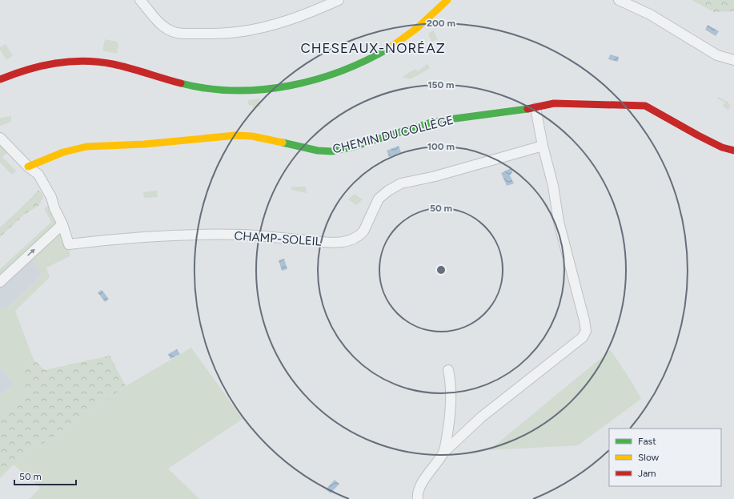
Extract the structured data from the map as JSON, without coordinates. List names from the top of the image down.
{
  "streets": {
    "street": ["CHEMIN DU COLLÈGE", "CHAMP-SOLEIL"]
  },
  "crossings": [
    ["CHEMIN DU COLLÈGE", "CHAMP-SOLEIL"]
  ],
  "districts": ["CHESEAUX-NORÉAZ"],
  "legend": ["Fast", "Slow", "Jam"],
  "scale_bar": "50 m",
  "rings": [
    "200 m",
    "150 m",
    "100 m",
    "50 m"
  ]
}
